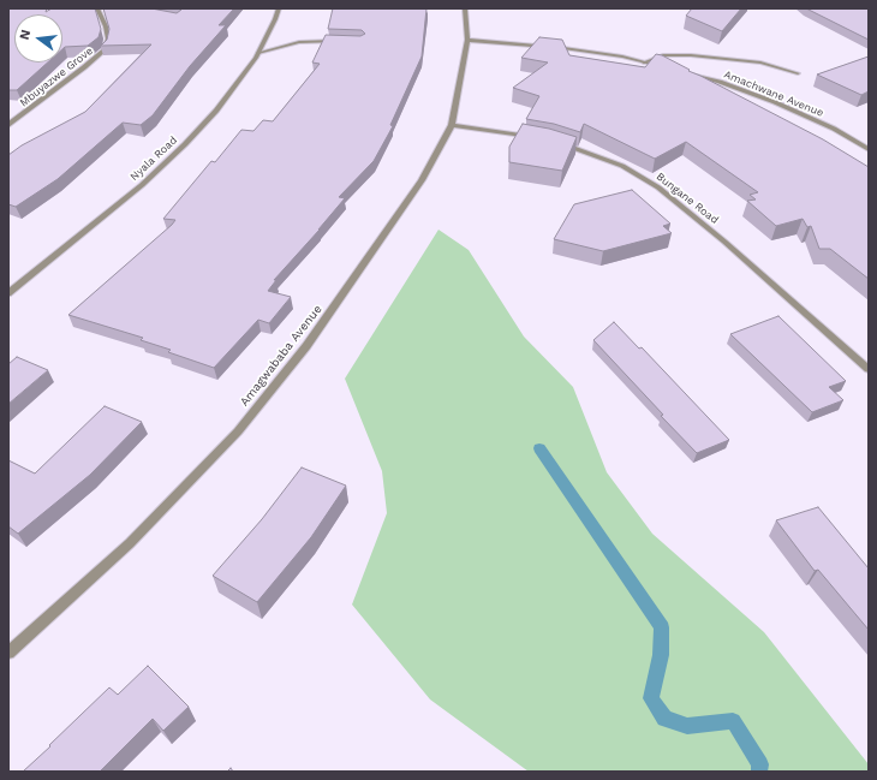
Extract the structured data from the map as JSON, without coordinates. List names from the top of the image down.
{
  "streets": {
    "street": [
      "Mbuyazwe Grove",
      "Amachwane Avenue",
      "Nyala Road",
      "Bungane Road",
      "Amagwababa Avenue"
    ]
  },
  "north": "left"
}
